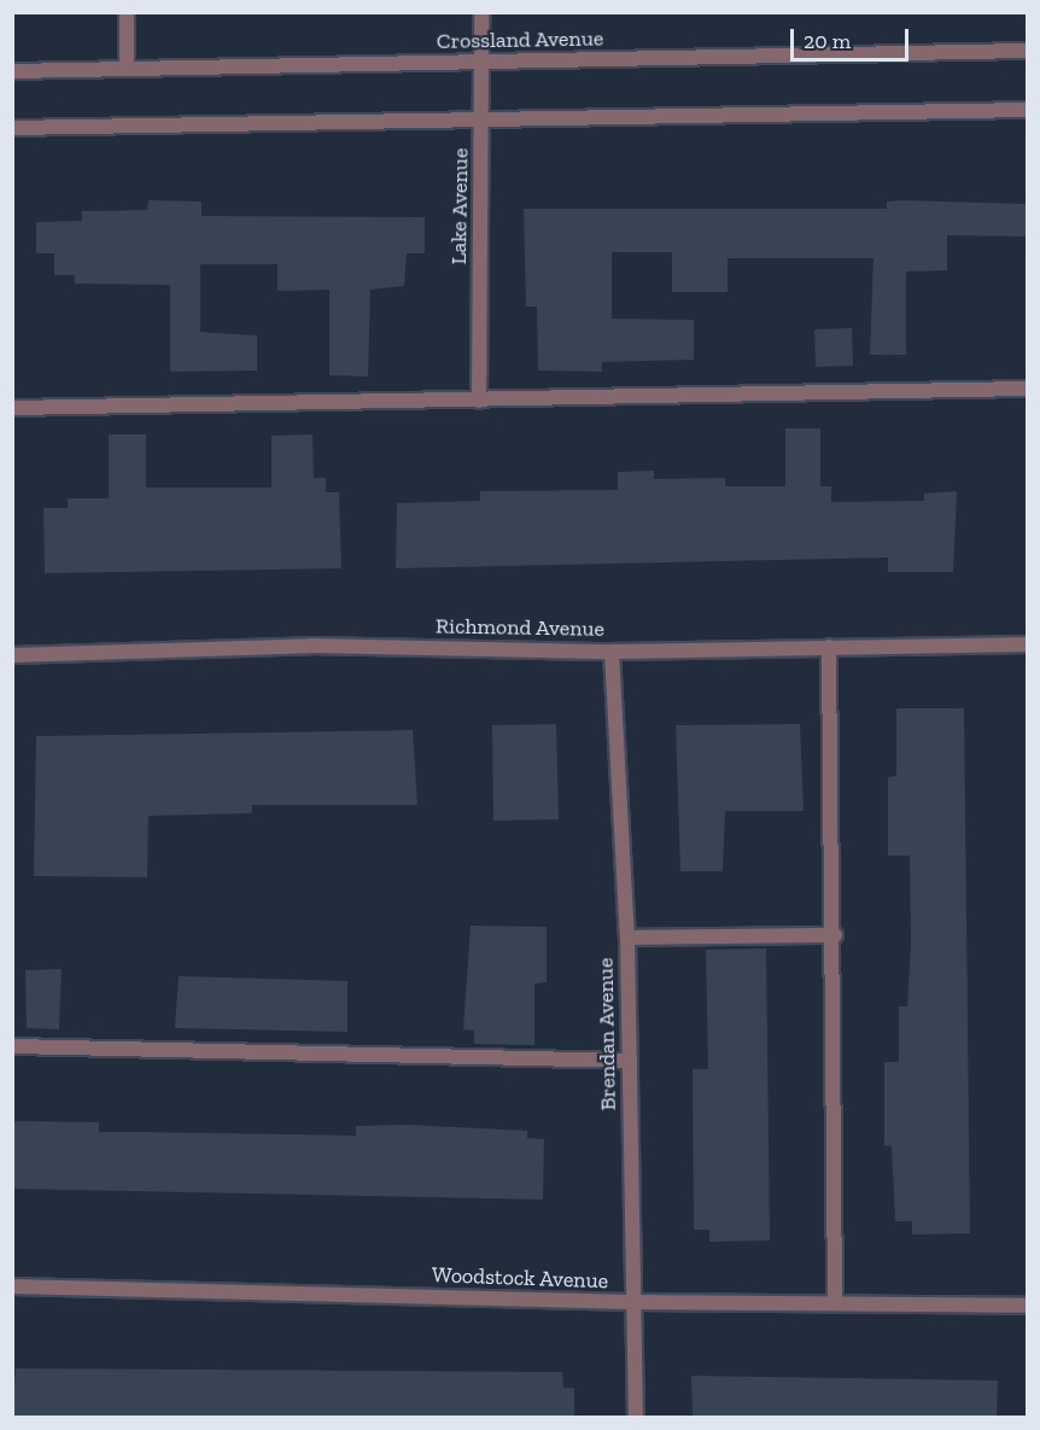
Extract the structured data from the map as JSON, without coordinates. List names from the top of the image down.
{
  "streets": {
    "street": [
      "Crossland Avenue",
      "Lake Avenue",
      "Richmond Avenue",
      "Brendan Avenue",
      "Woodstock Avenue"
    ]
  },
  "crossings": [
    ["Crossland Avenue", "Lake Avenue"],
    ["Richmond Avenue", "Brendan Avenue"],
    ["Brendan Avenue", "Woodstock Avenue"]
  ],
  "scale_bar": "20 m"
}
